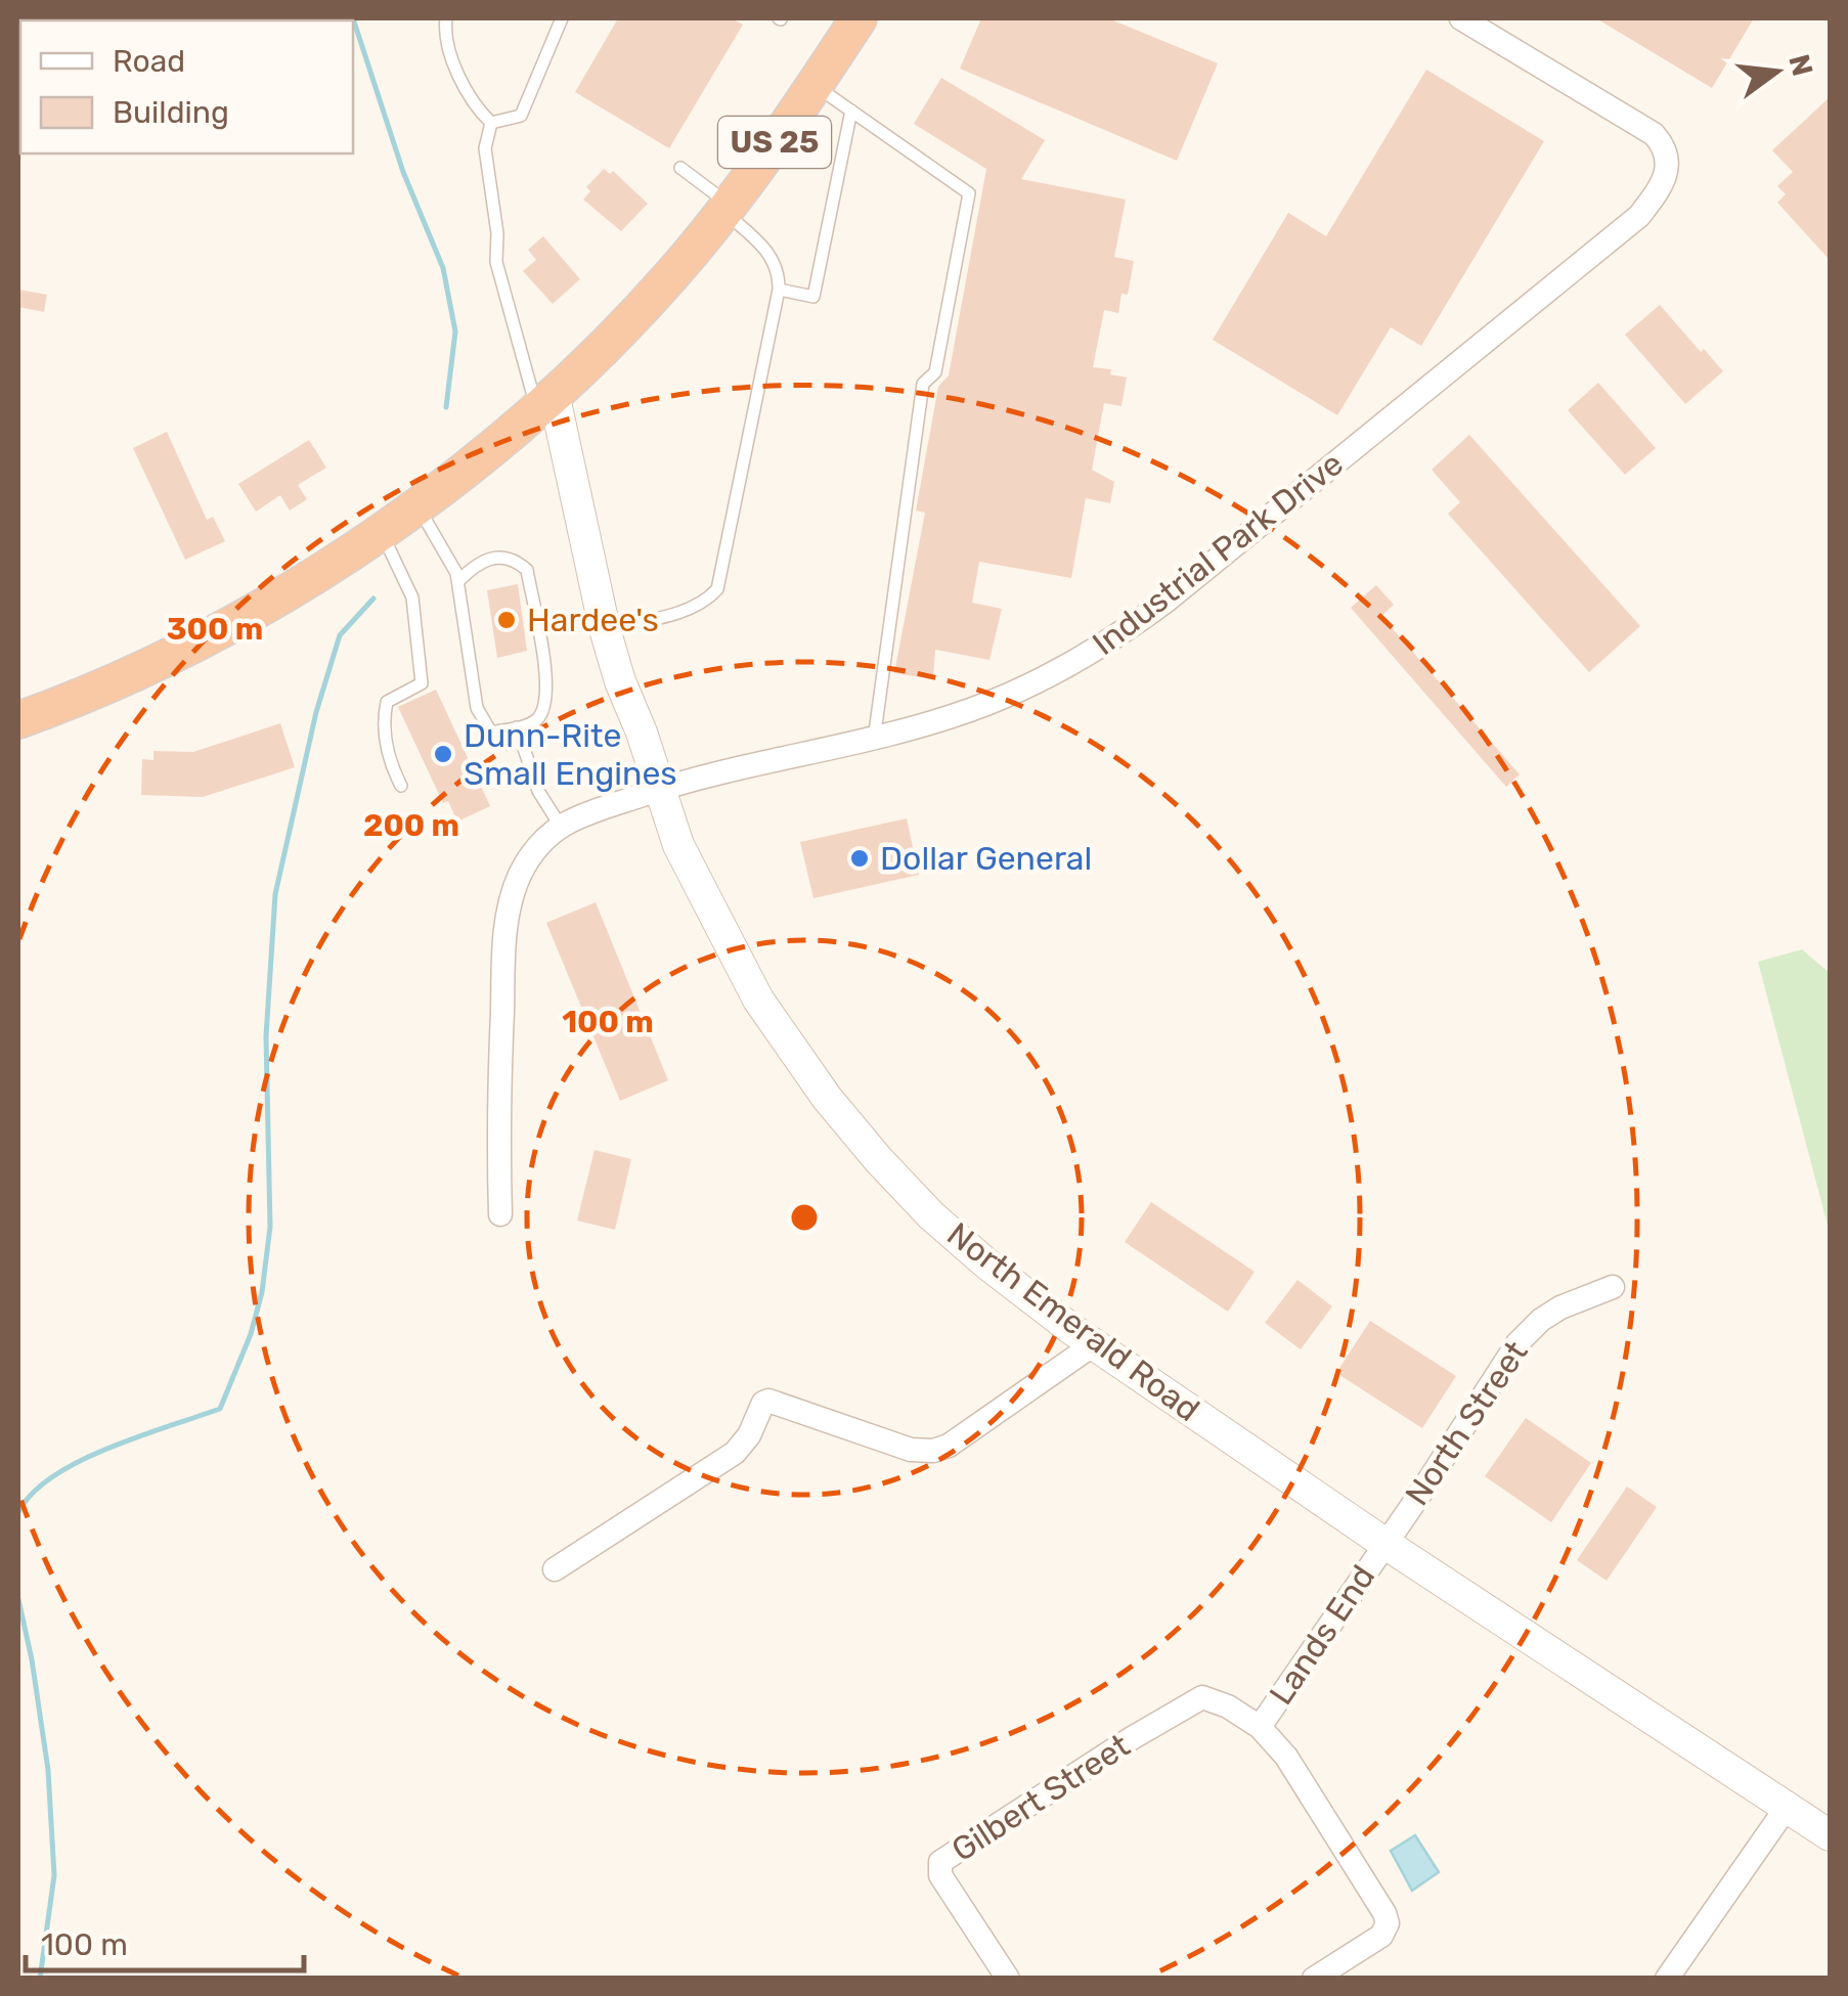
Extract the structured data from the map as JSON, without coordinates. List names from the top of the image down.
{
  "streets": {
    "highway": ["US 25"],
    "main road": ["North Emerald Road"],
    "street": [
      "Industrial Park Drive",
      "North Street",
      "Lands End",
      "Gilbert Street"
    ]
  },
  "crossings": [
    ["US 25", "North Emerald Road"],
    ["Industrial Park Drive", "North Emerald Road"],
    ["North Emerald Road", "North Street"],
    ["North Emerald Road", "Lands End"],
    ["North Street", "Lands End"],
    ["Lands End", "Gilbert Street"]
  ],
  "places": ["Hardee's", "Dunn-Rite Small Engines", "Dollar General"],
  "legend": ["Road", "Building"],
  "scale_bar": "100 m",
  "north": "right",
  "rings": ["300 m", "200 m", "100 m"]
}
